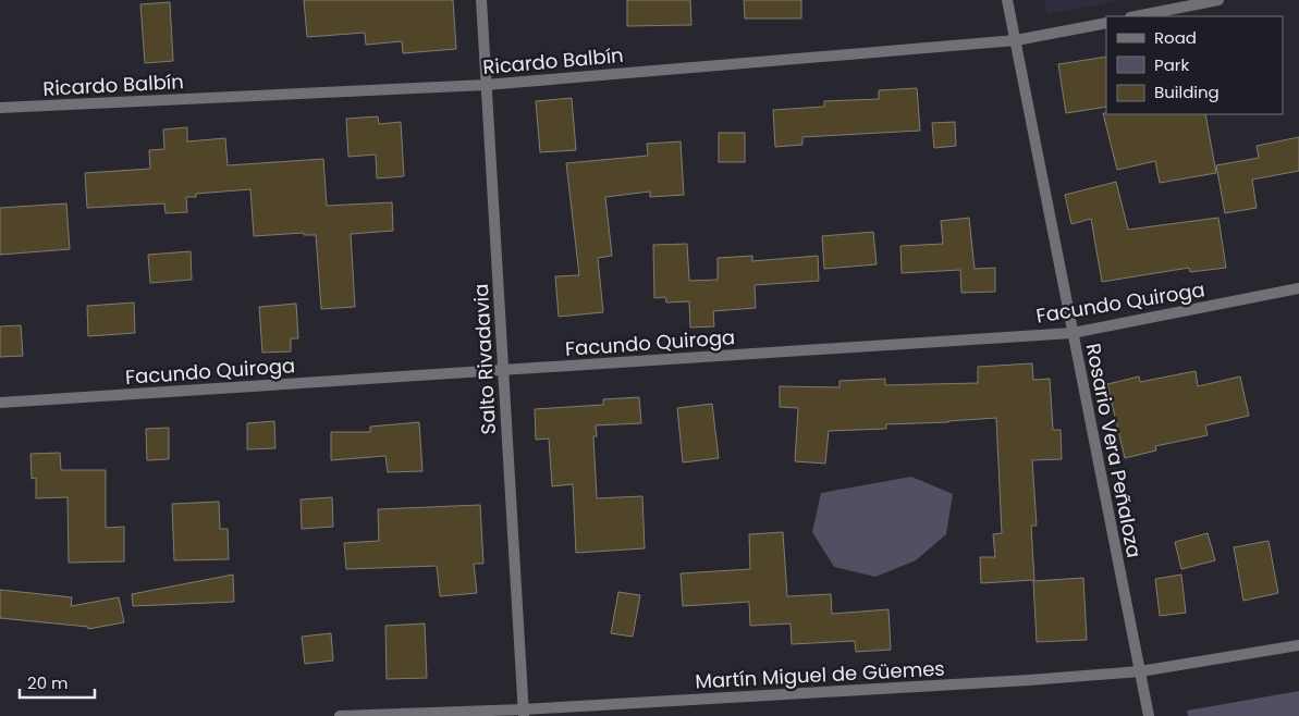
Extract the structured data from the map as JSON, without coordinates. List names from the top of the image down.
{
  "streets": {
    "street": [
      "Ricardo Balbín",
      "Facundo Quiroga",
      "Salto Rivadavia",
      "Rosario Vera Peñaloza",
      "Martín Miguel de Güemes"
    ]
  },
  "crossings": [
    ["Ricardo Balbín", "Salto Rivadavia"],
    ["Ricardo Balbín", "Rosario Vera Peñaloza"],
    ["Facundo Quiroga", "Salto Rivadavia"],
    ["Facundo Quiroga", "Rosario Vera Peñaloza"],
    ["Salto Rivadavia", "Martín Miguel de Güemes"],
    ["Rosario Vera Peñaloza", "Martín Miguel de Güemes"]
  ],
  "legend": ["Road", "Park", "Building"],
  "scale_bar": "20 m"
}
